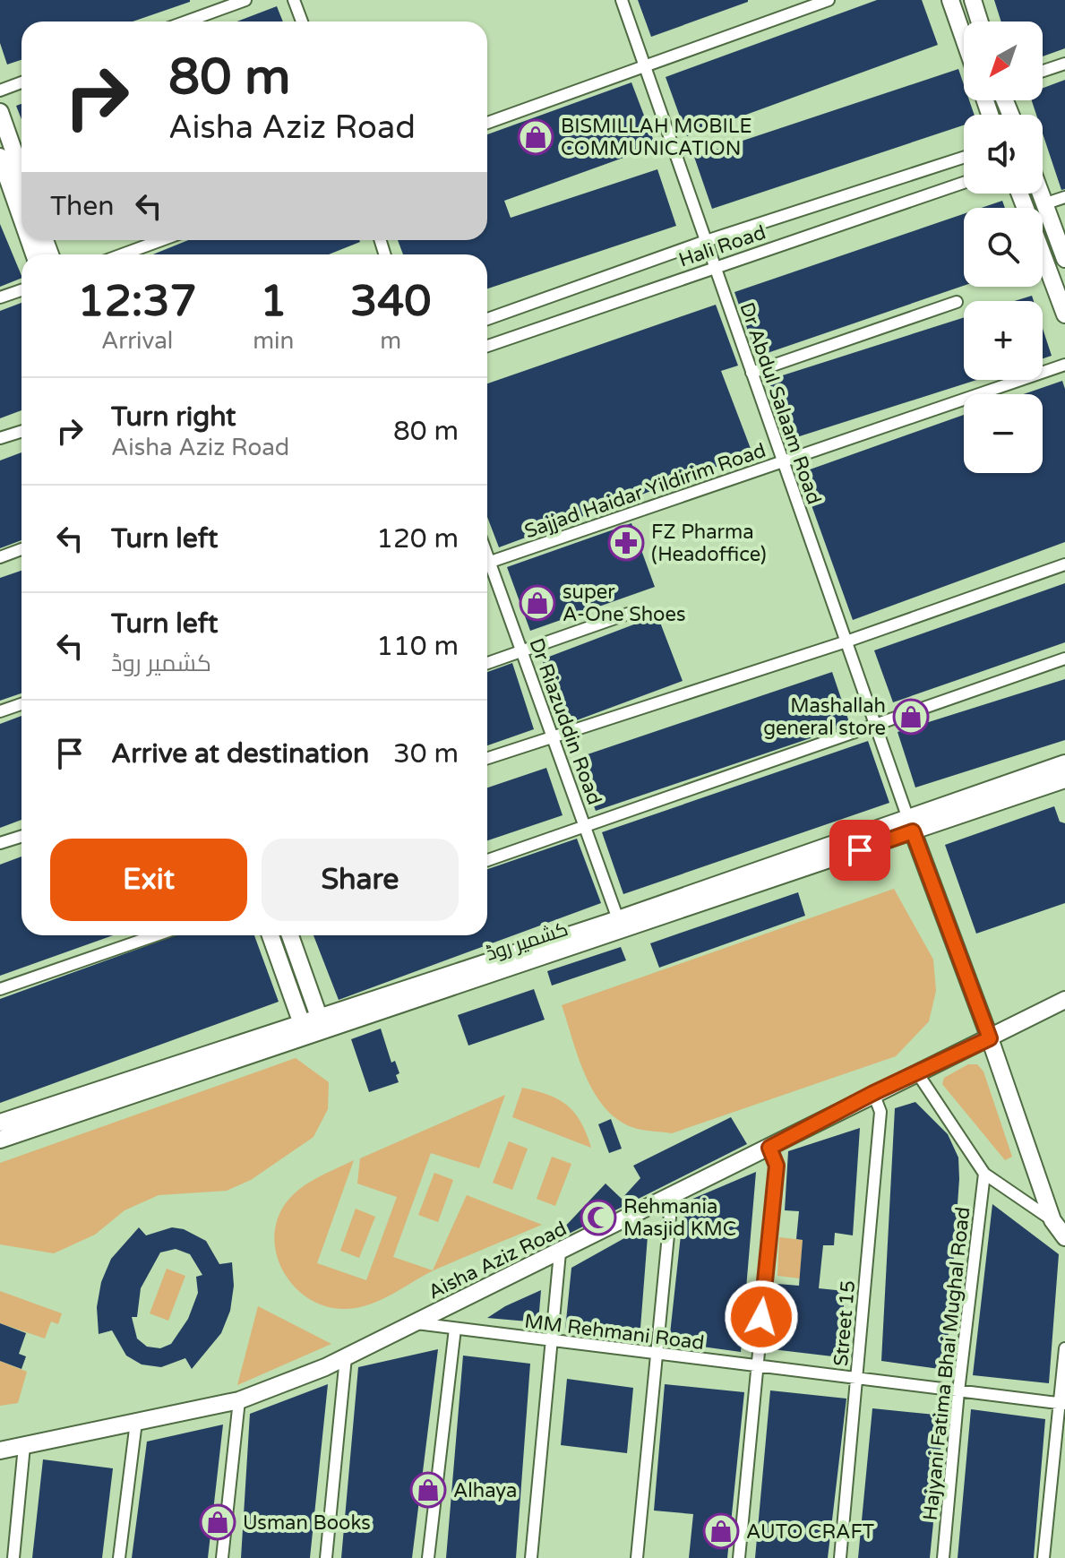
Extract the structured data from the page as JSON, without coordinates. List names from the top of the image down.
{
  "streets": {
    "main road": ["کشمیر روڈ", "Aisha Aziz Road"],
    "street": [
      "Hali Road",
      "Dr Abdul Salaam Road",
      "Sajjad Haidar Yildirim Road",
      "Dr Riazuddin Road",
      "Street 15",
      "MM Rehmani Road",
      "Hajyani Fatima Bhai Mughal Road"
    ]
  },
  "crossings": [
    ["Hali Road", "Dr Abdul Salaam Road"],
    ["Dr Abdul Salaam Road", "Sajjad Haidar Yildirim Road"],
    ["Dr Abdul Salaam Road", "کشمیر روڈ"],
    ["Dr Riazuddin Road", "کشمیر روڈ"],
    ["Aisha Aziz Road", "Street 15"],
    ["Aisha Aziz Road", "MM Rehmani Road"],
    ["Street 15", "MM Rehmani Road"],
    ["MM Rehmani Road", "Hajyani Fatima Bhai Mughal Road"]
  ],
  "places": {
    "shop": [
      "BISMILLAH MOBILE COMMUNICATION",
      "super A-One Shoes",
      "Mashallah general store",
      "Alhaya",
      "Usman Books",
      "AUTO CRAFT"
    ],
    "pharmacy": ["FZ Pharma (Headoffice)"],
    "mosque": ["Rehmania Masjid KMC"]
  },
  "north": "bottom left",
  "page": {
    "map_buttons": ["+", "−"],
    "turn": ["80 m", "Aisha Aziz Road"],
    "then": "Then",
    "eta": [
      "12:37",
      "Arrival",
      "1",
      "min",
      "340",
      "m"
    ],
    "list": [
      {
        "name": "Turn right",
        "note": "Aisha Aziz Road",
        "value": "80 m"
      },
      {
        "name": "Turn left",
        "value": "120 m"
      },
      {
        "name": "Turn left",
        "note": "کشمیر روڈ",
        "value": "110 m"
      },
      {
        "name": "Arrive at destination",
        "value": "30 m"
      }
    ],
    "buttons": ["Exit", "Share"]
  }
}
